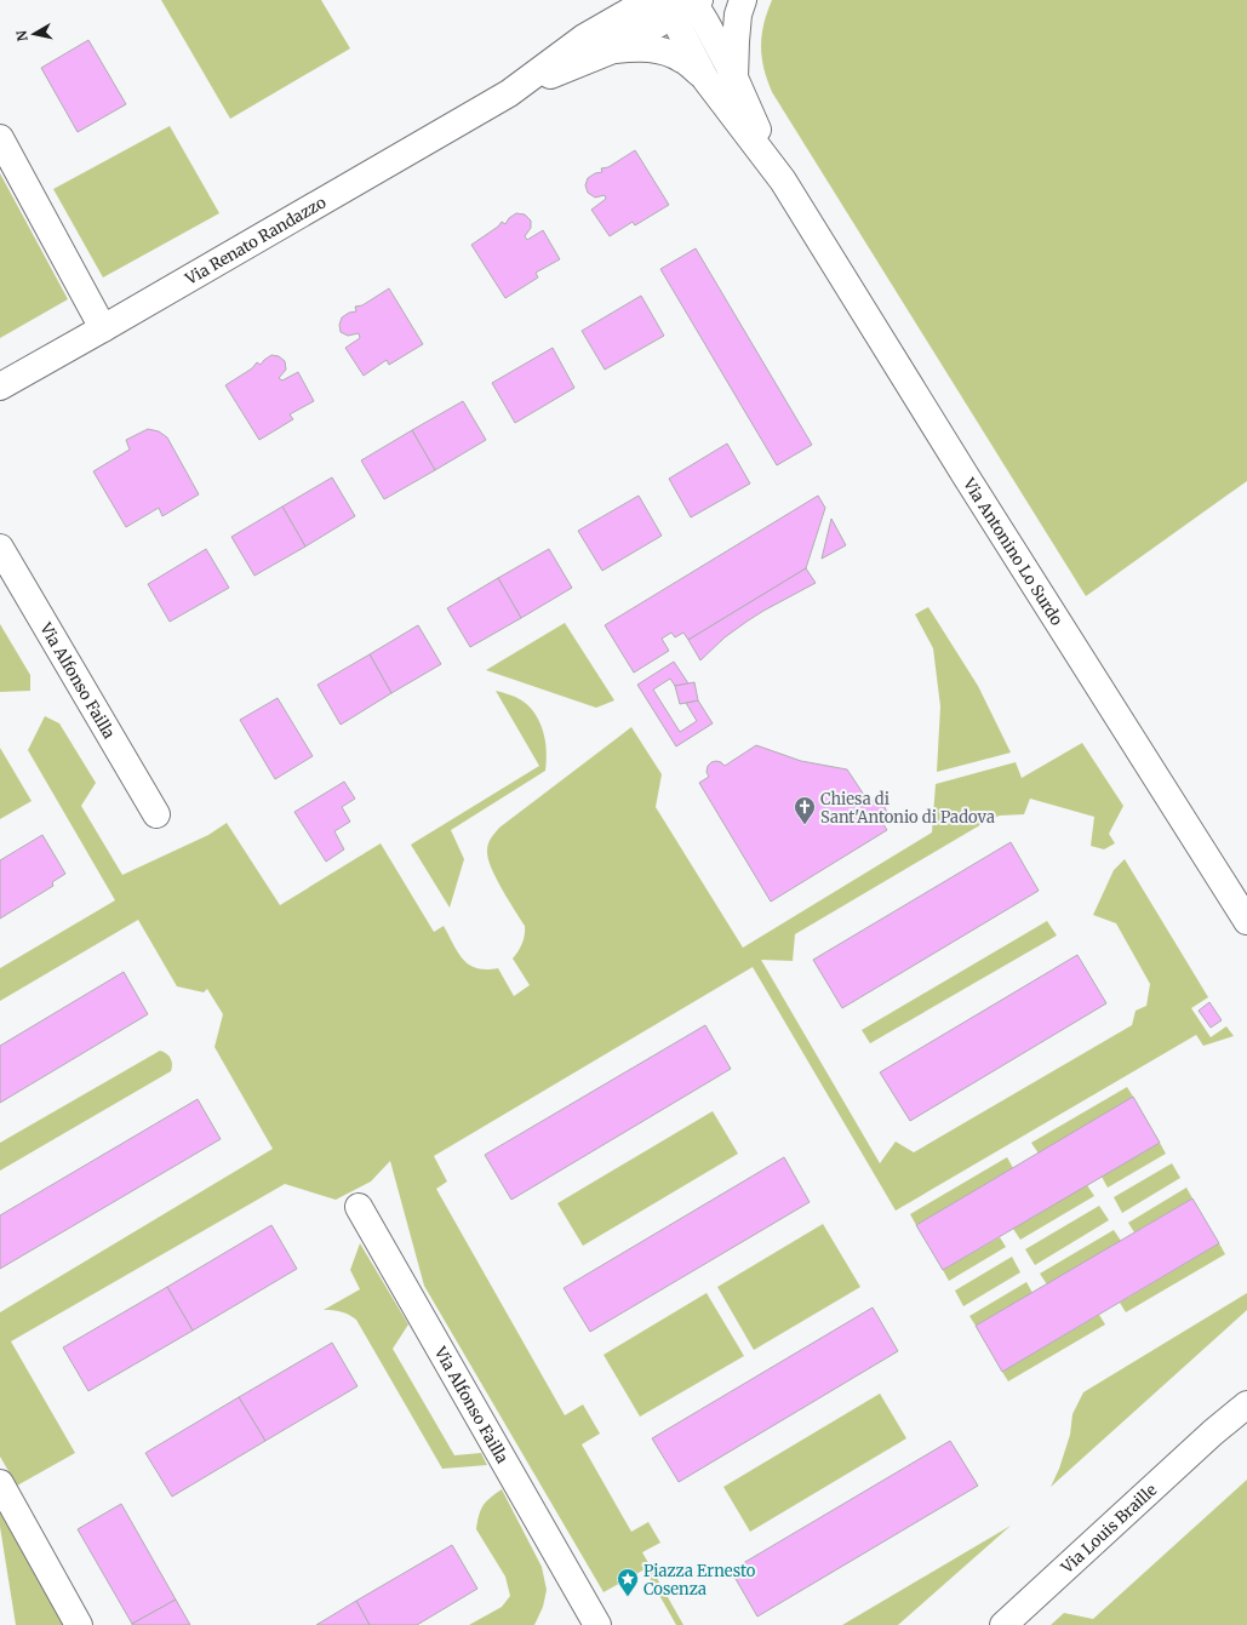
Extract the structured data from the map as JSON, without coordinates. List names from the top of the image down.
{
  "streets": {
    "street": [
      "Via Renato Randazzo",
      "Via Antonino Lo Surdo",
      "Via Alfonso Failla",
      "Via Louis Braille"
    ]
  },
  "places": {
    "church": ["Chiesa di Sant'Antonio di Padova"],
    "place": ["Piazza Ernesto Cosenza"]
  },
  "north": "left"
}
